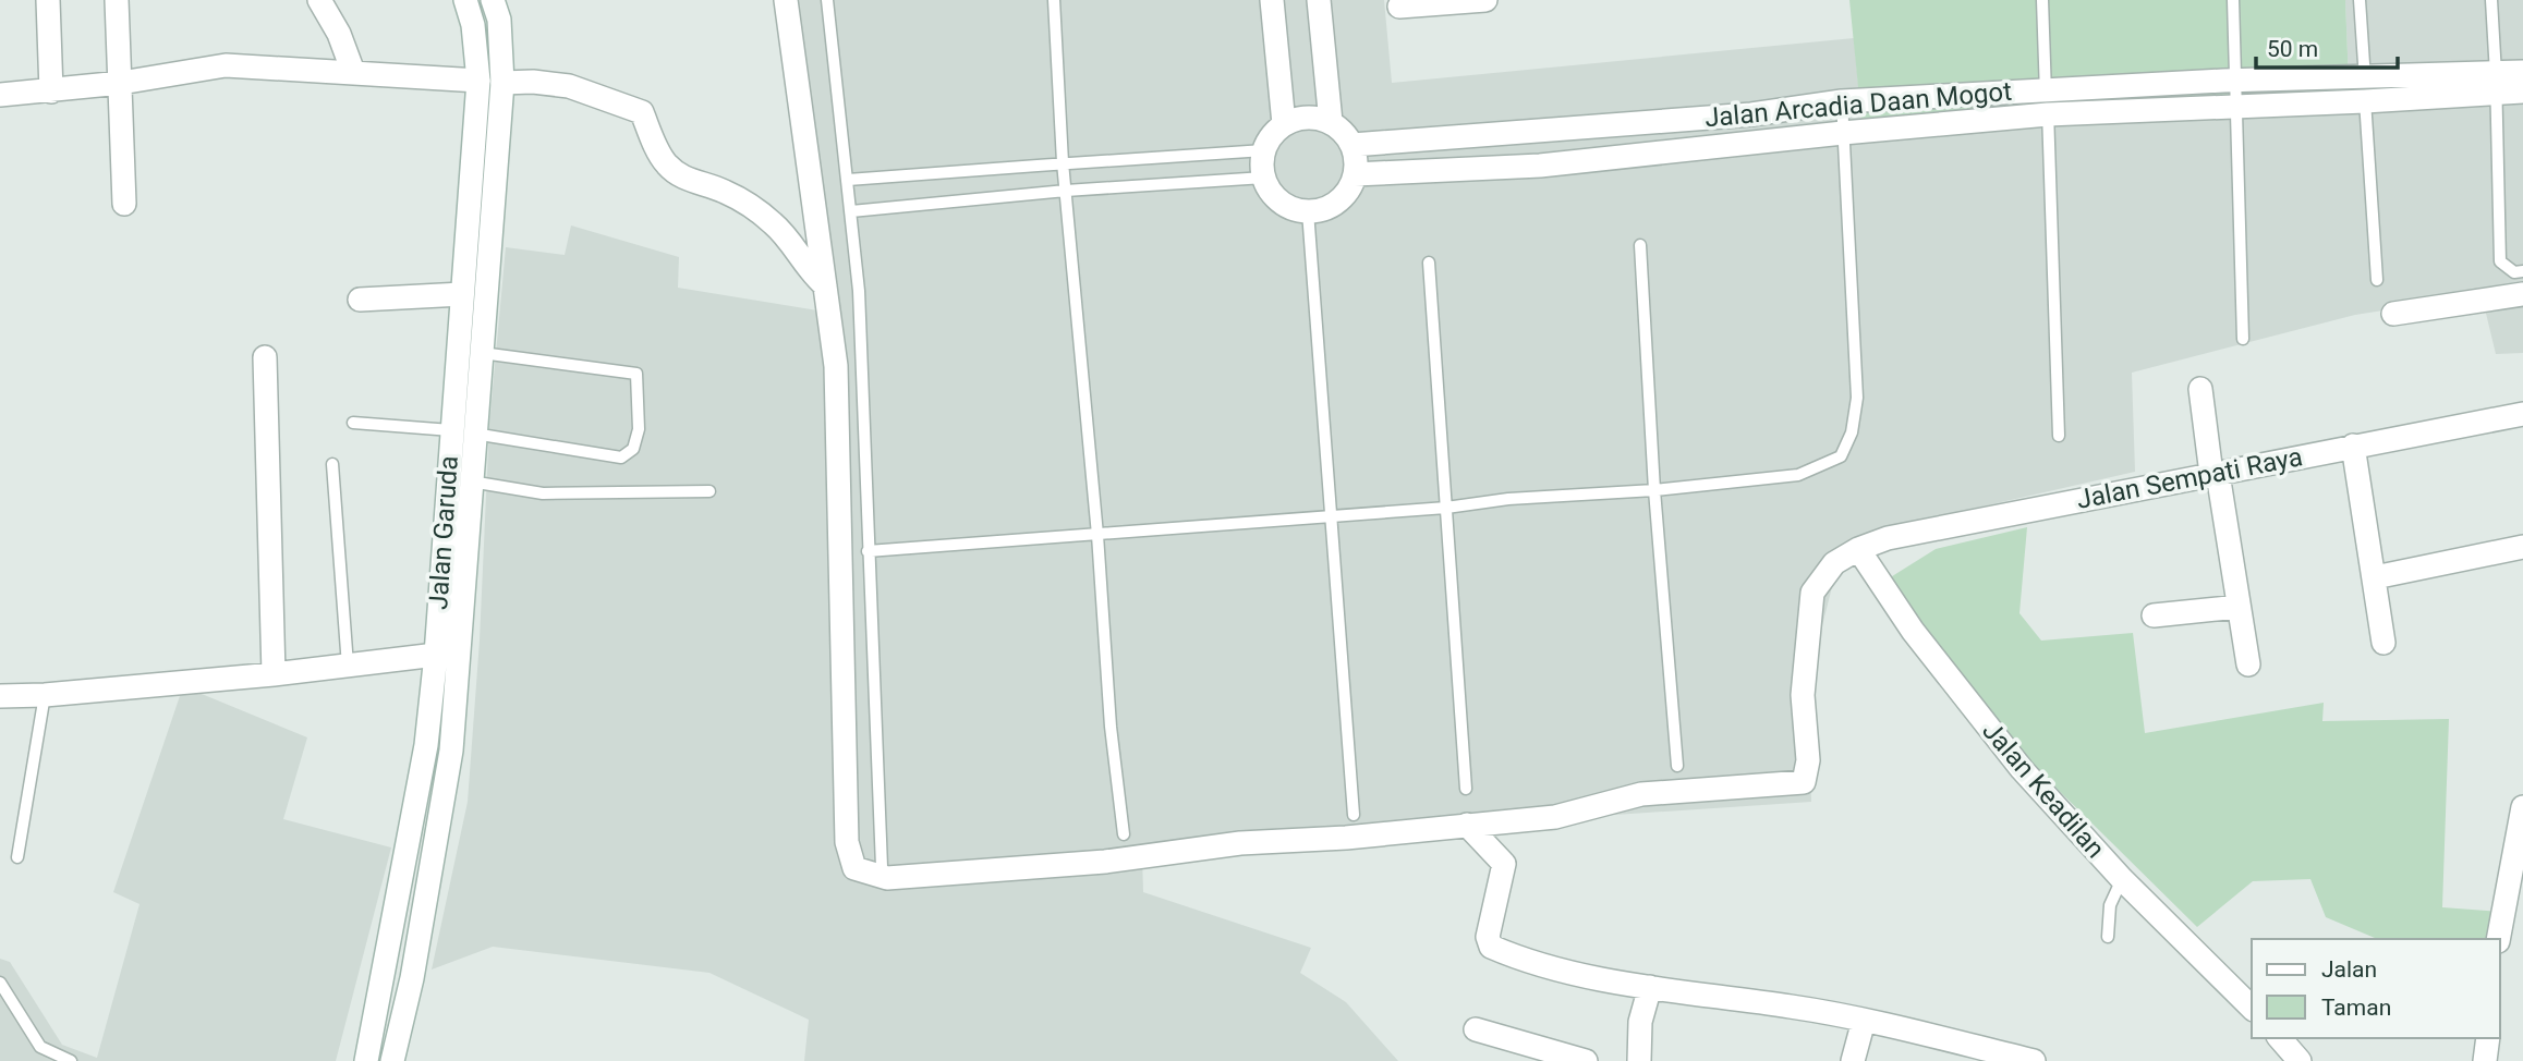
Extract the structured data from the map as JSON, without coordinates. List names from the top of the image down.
{
  "streets": {
    "street": [
      "Jalan Arcadia Daan Mogot",
      "Jalan Sempati Raya",
      "Jalan Garuda",
      "Jalan Keadilan"
    ]
  },
  "crossings": [
    ["Jalan Sempati Raya", "Jalan Keadilan"]
  ],
  "legend": ["Jalan", "Taman"],
  "scale_bar": "50 m"
}
